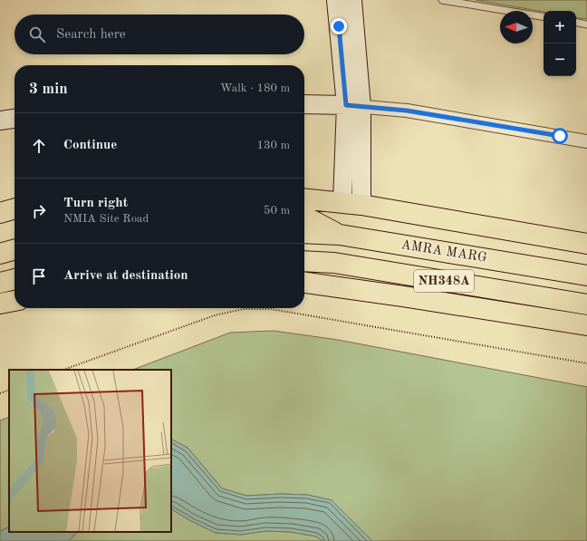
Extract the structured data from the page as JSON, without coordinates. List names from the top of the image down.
{
  "streets": {
    "highway": ["AMRA MARG", "NH348A"]
  },
  "north": "left",
  "page": {
    "map_buttons": ["+", "−"],
    "search": "Search here",
    "heading": ["3 min", "Walk · 180 m"],
    "list": [
      ["Continue", "130 m"],
      ["Turn right", "NMIA Site Road", "50 m"],
      "Arrive at destination"
    ]
  }
}
